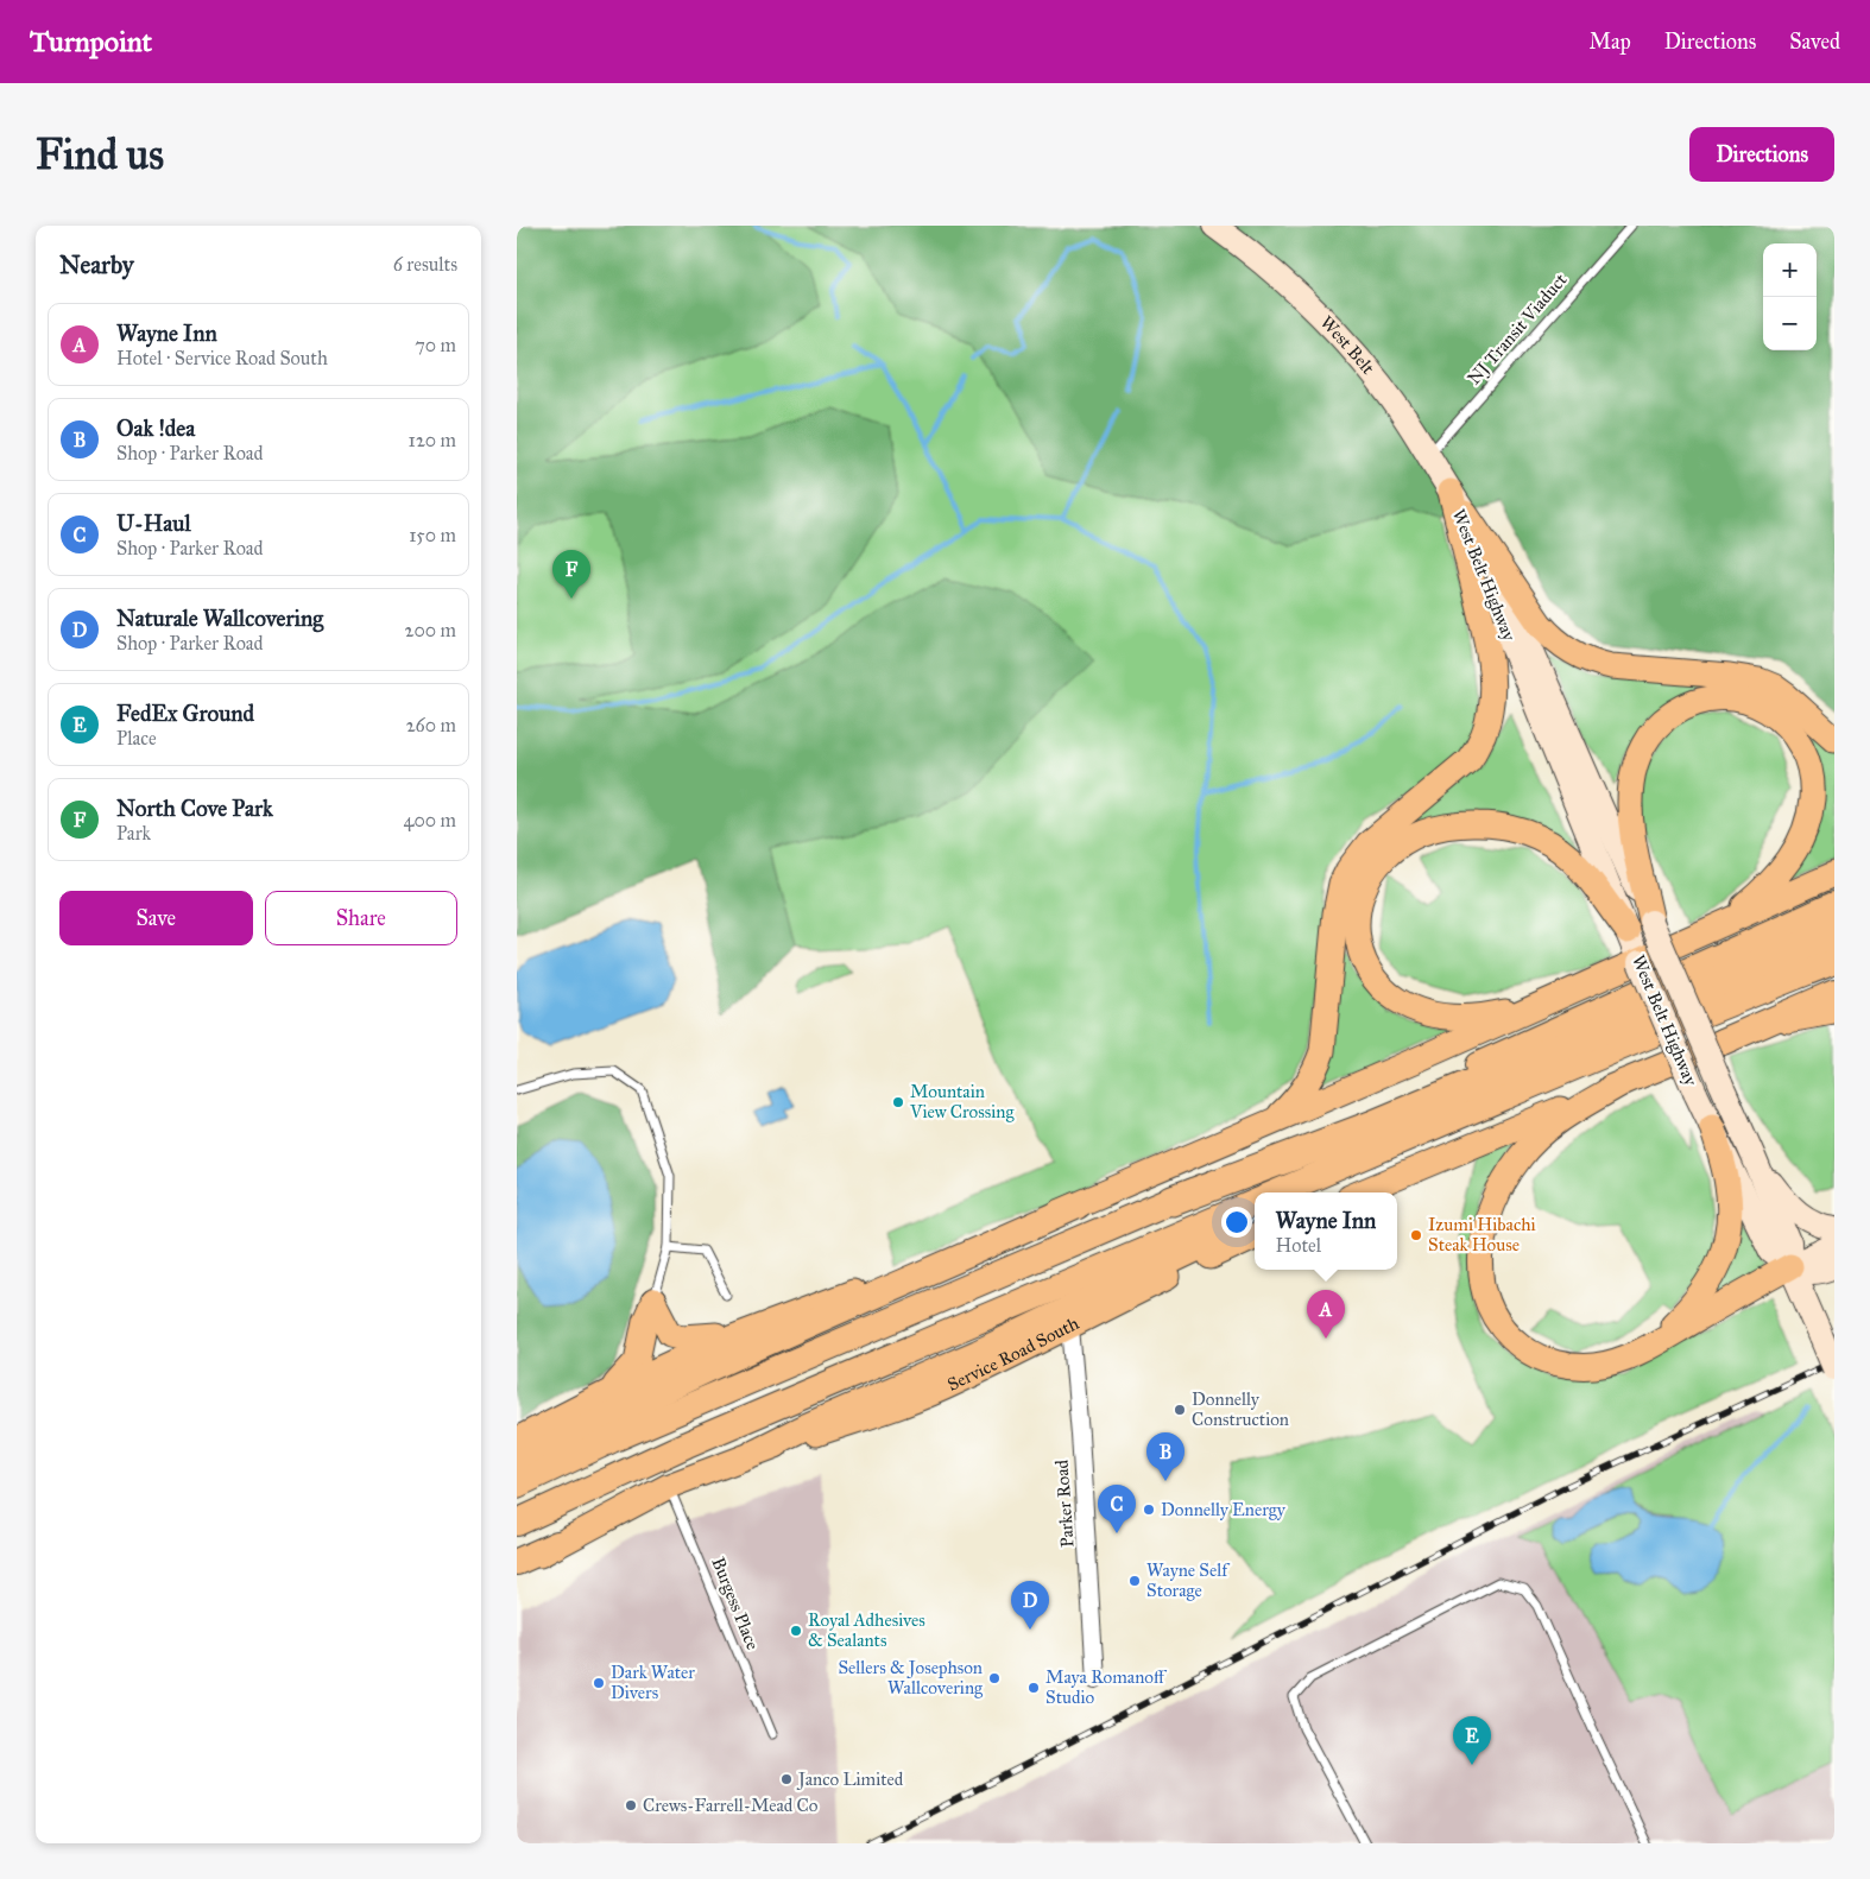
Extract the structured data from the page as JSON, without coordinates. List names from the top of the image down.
{
  "streets": {
    "main road": ["West Belt", "West Belt Highway", "Service Road South"],
    "street": ["Parker Road"],
    "lane": ["NJ Transit Viaduct", "Burgess Place"]
  },
  "crossings": [
    ["NJ Transit Viaduct", "West Belt"],
    ["West Belt", "West Belt Highway"],
    ["Service Road South", "Parker Road"],
    ["Service Road South", "Burgess Place"]
  ],
  "places": [
    "Mountain View Crossing",
    "Izumi Hibachi Steak House",
    "Donnelly Construction",
    "Donnelly Energy",
    "Wayne Self Storage",
    "Royal Adhesives & Sealants",
    "Sellers & Josephson Wallcovering",
    "Dark Water Divers",
    "Maya Romanoff Studio",
    "Janco Limited",
    "Crews-Farrell-Mead Co"
  ],
  "page": {
    "header": "Turnpoint",
    "nav": ["Map", "Directions", "Saved"],
    "buttons": [
      "Directions",
      ["Save", "Share"]
    ],
    "title": "Find us",
    "heading": ["Nearby", "6 results"],
    "map_buttons": ["+", "−"],
    "list": [
      {
        "mark": "A",
        "name": "Wayne Inn",
        "note": "Hotel · Service Road South",
        "value": "70 m"
      },
      {
        "mark": "B",
        "name": "Oak !dea",
        "note": "Shop · Parker Road",
        "value": "120 m"
      },
      {
        "mark": "C",
        "name": "U-Haul",
        "note": "Shop · Parker Road",
        "value": "150 m"
      },
      {
        "mark": "D",
        "name": "Naturale Wallcovering",
        "note": "Shop · Parker Road",
        "value": "200 m"
      },
      {
        "mark": "E",
        "name": "FedEx Ground",
        "note": "Place",
        "value": "260 m"
      },
      {
        "mark": "F",
        "name": "North Cove Park",
        "note": "Park",
        "value": "400 m"
      }
    ],
    "pins": [
      "F",
      "A",
      "B",
      "C",
      "D",
      "E"
    ],
    "popup": ["Wayne Inn", "Hotel"]
  }
}
